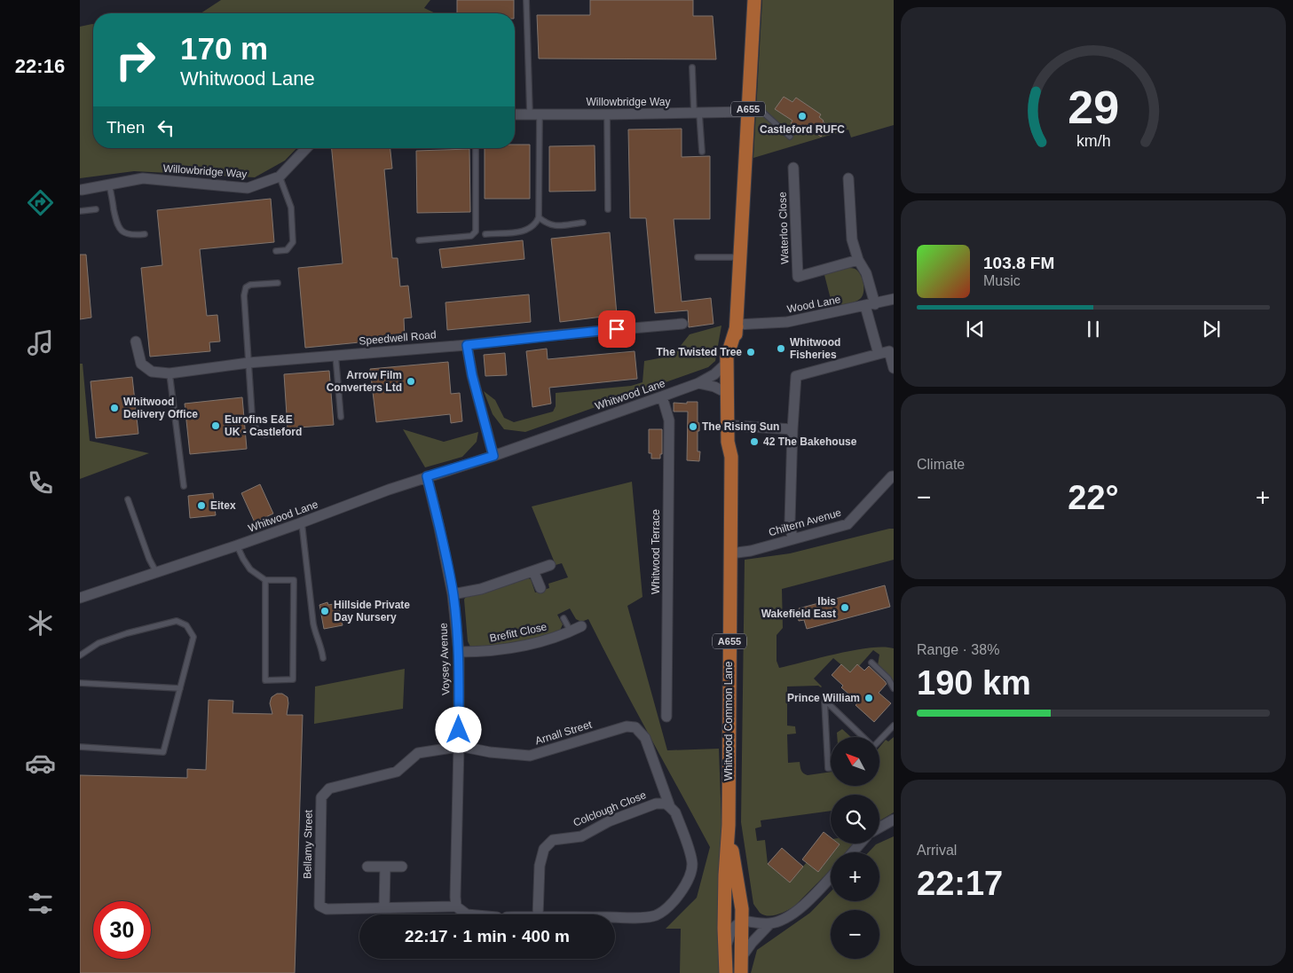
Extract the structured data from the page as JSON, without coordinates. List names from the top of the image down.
{
  "streets": {
    "main road": ["A655", "Whitwood Common Lane"],
    "street": [
      "Willowbridge Way",
      "Waterloo Close",
      "Wood Lane",
      "Speedwell Road",
      "Whitwood Lane",
      "Chiltern Avenue",
      "Whitwood Terrace",
      "Brefitt Close",
      "Voysey Avenue",
      "Arnall Street",
      "Colclough Close",
      "Bellamy Street"
    ]
  },
  "crossings": [
    ["Willowbridge Way", "A655"],
    ["Willowbridge Way", "Whitwood Common Lane"],
    ["A655", "Whitwood Common Lane"],
    ["Wood Lane", "Whitwood Common Lane"],
    ["Whitwood Lane", "Whitwood Terrace"],
    ["Whitwood Lane", "Voysey Avenue"],
    ["Whitwood Lane", "Whitwood Common Lane"],
    ["Chiltern Avenue", "Whitwood Common Lane"],
    ["Brefitt Close", "Voysey Avenue"],
    ["Voysey Avenue", "Arnall Street"],
    ["Voysey Avenue", "Bellamy Street"],
    ["Arnall Street", "Colclough Close"],
    ["Arnall Street", "Bellamy Street"]
  ],
  "places": [
    "Castleford RUFC",
    "Whitwood Fisheries",
    "The Twisted Tree",
    "Arrow Film Converters Ltd",
    "Whitwood Delivery Office",
    "Eurofins E&E UK - Castleford",
    "The Rising Sun",
    "42 The Bakehouse",
    "Eitex",
    "Ibis Wakefield East",
    "Hillside Private Day Nursery",
    "Prince William"
  ],
  "north": "top left",
  "page": {
    "tabs": "22:16",
    "turn": ["170 m", "Whitwood Lane"],
    "then": "Then",
    "song": ["103.8 FM", "Music"],
    "tile": [
      "Climate",
      ["Range · 38%", "190 km"],
      ["Arrival", "22:17"]
    ],
    "heat": ["−", "22°", "+"],
    "map_buttons": ["+", "−"],
    "limit": "30",
    "trip": "22:17 · 1 min · 400 m",
    "gauge": ["29", "km/h"]
  }
}
